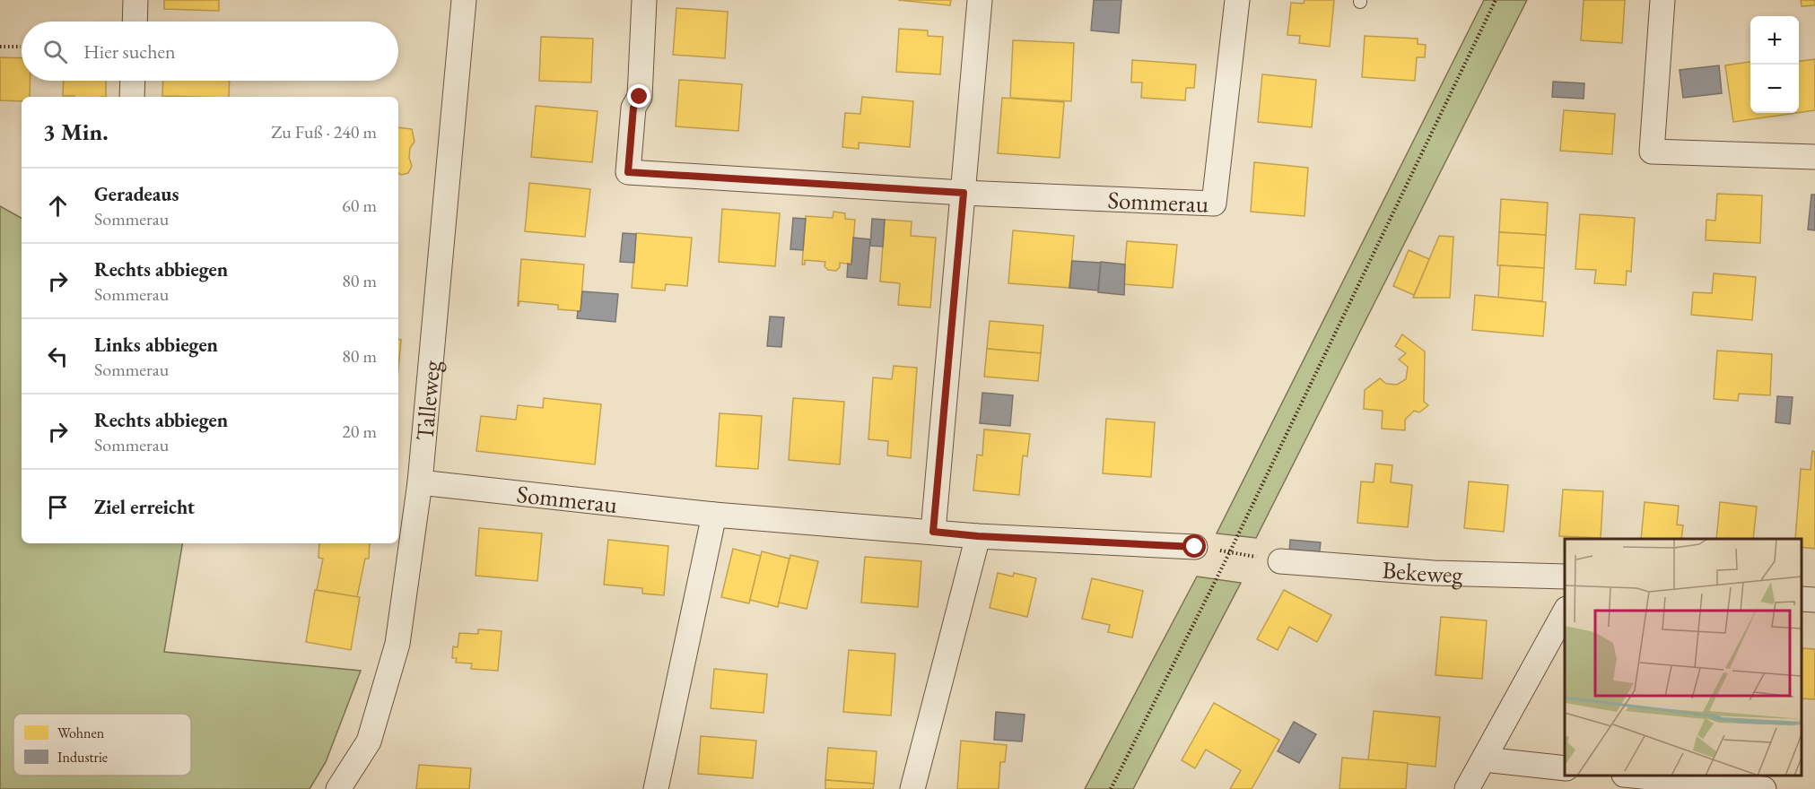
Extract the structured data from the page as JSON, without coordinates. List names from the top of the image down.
{
  "streets": {
    "street": ["Sommerau", "Talleweg", "Bekeweg"]
  },
  "crossings": [
    ["Sommerau", "Talleweg"]
  ],
  "legend": ["Wohnen", "Industrie"],
  "page": {
    "map_buttons": ["+", "−"],
    "search": "Hier suchen",
    "heading": ["3 Min.", "Zu Fuß · 240 m"],
    "list": [
      ["Geradeaus", "Sommerau", "60 m"],
      ["Rechts abbiegen", "Sommerau", "80 m"],
      ["Links abbiegen", "Sommerau", "80 m"],
      ["Rechts abbiegen", "Sommerau", "20 m"],
      "Ziel erreicht"
    ]
  }
}
